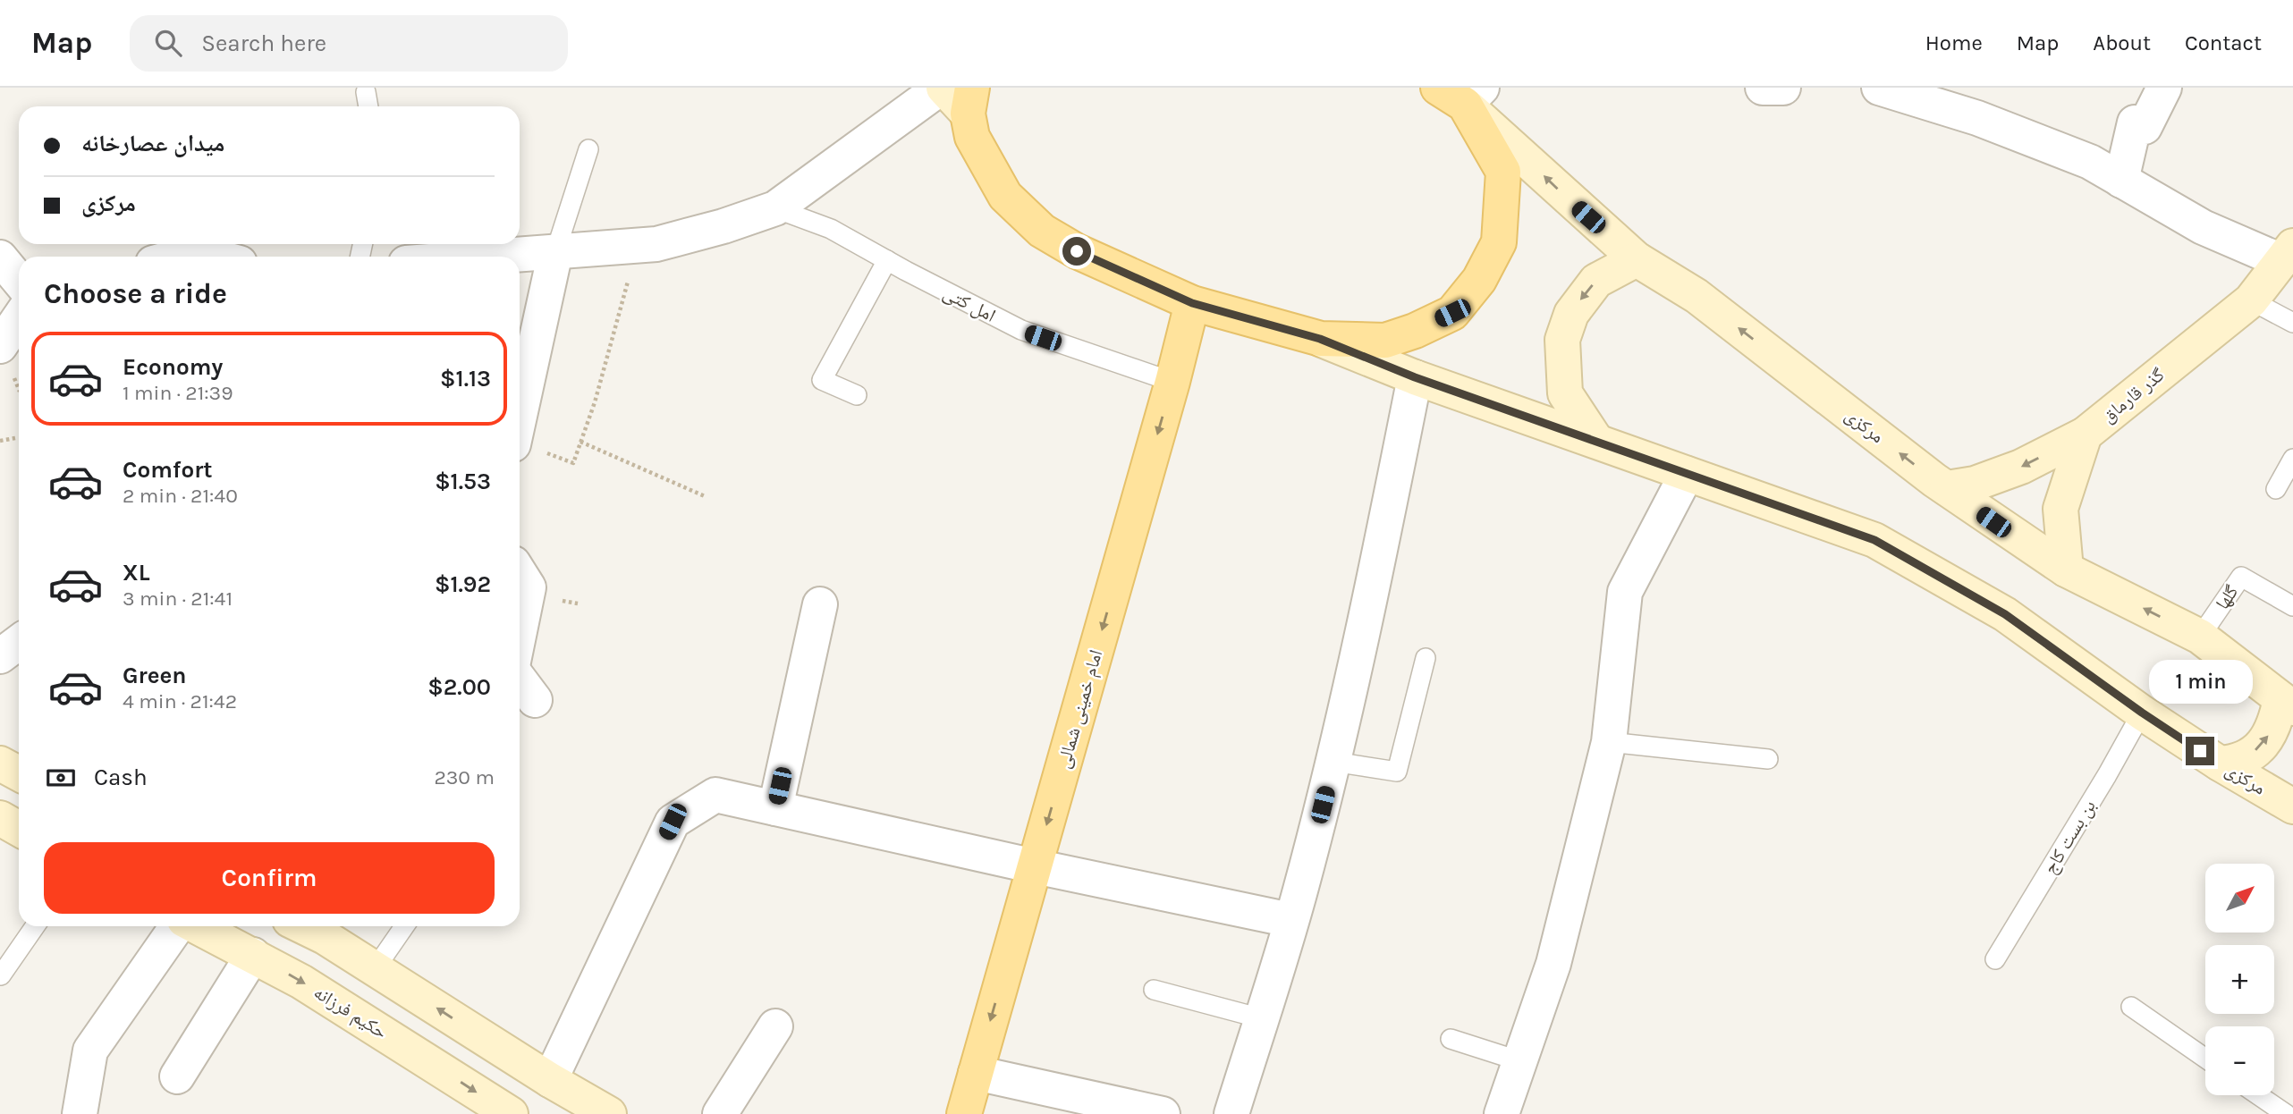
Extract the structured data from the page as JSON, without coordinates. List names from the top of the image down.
{
  "streets": {
    "main road": [
      "گذر قارماق",
      "مرکزی",
      "امام خمینی شمالی",
      "حکیم فرزانه"
    ],
    "lane": ["امل کتی", "گلها", "بن بست کاج"]
  },
  "crossings": [
    ["امل کتی", "امام خمینی شمالی"],
    ["گذر قارماق", "مرکزی"],
    ["مرکزی", "گلها"],
    ["مرکزی", "بن بست کاج"]
  ],
  "one_way": ["امام خمینی شمالی"],
  "north": "top right",
  "page": {
    "header": "Map",
    "search": "Search here",
    "nav": [
      "Home",
      "Map",
      "About",
      "Contact"
    ],
    "banner": ["میدان عصارخانه", "مرکزی"],
    "heading": "Choose a ride",
    "list": [
      {
        "name": "Economy",
        "note": "1 min · 21:39",
        "value": "$1.13"
      },
      {
        "name": "Comfort",
        "note": "2 min · 21:40",
        "value": "$1.53"
      },
      {
        "name": "XL",
        "note": "3 min · 21:41",
        "value": "$1.92"
      },
      {
        "name": "Green",
        "note": "4 min · 21:42",
        "value": "$2.00"
      }
    ],
    "bubble": "1 min",
    "pay": ["Cash", "230 m"],
    "buttons": "Confirm",
    "map_buttons": ["+", "−"]
  }
}
